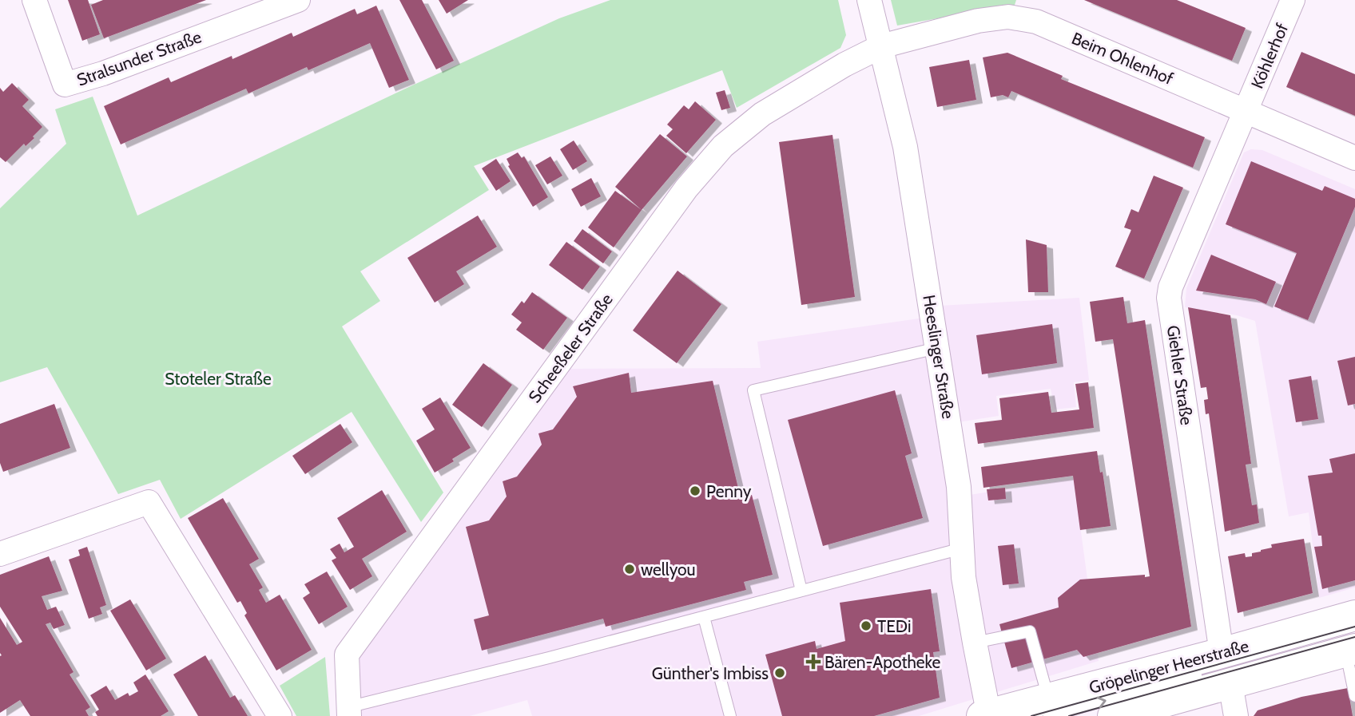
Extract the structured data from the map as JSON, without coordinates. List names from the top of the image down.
{
  "streets": {
    "main road": ["Gröpelinger Heerstraße"],
    "street": [
      "Köhlerhof",
      "Stralsunder Straße",
      "Beim Ohlenhof",
      "Scheeßeler Straße",
      "Heeslinger Straße",
      "Giehler Straße"
    ]
  },
  "crossings": [
    ["Köhlerhof", "Beim Ohlenhof"],
    ["Köhlerhof", "Giehler Straße"],
    ["Beim Ohlenhof", "Scheeßeler Straße"],
    ["Beim Ohlenhof", "Heeslinger Straße"],
    ["Beim Ohlenhof", "Giehler Straße"],
    ["Scheeßeler Straße", "Heeslinger Straße"],
    ["Heeslinger Straße", "Gröpelinger Heerstraße"],
    ["Giehler Straße", "Gröpelinger Heerstraße"]
  ],
  "parks": ["Stoteler Straße"],
  "places": {
    "other": [
      "Penny",
      "wellyou",
      "TEDi",
      "Günther's Imbiss"
    ],
    "health": ["Bären-Apotheke"]
  }
}
